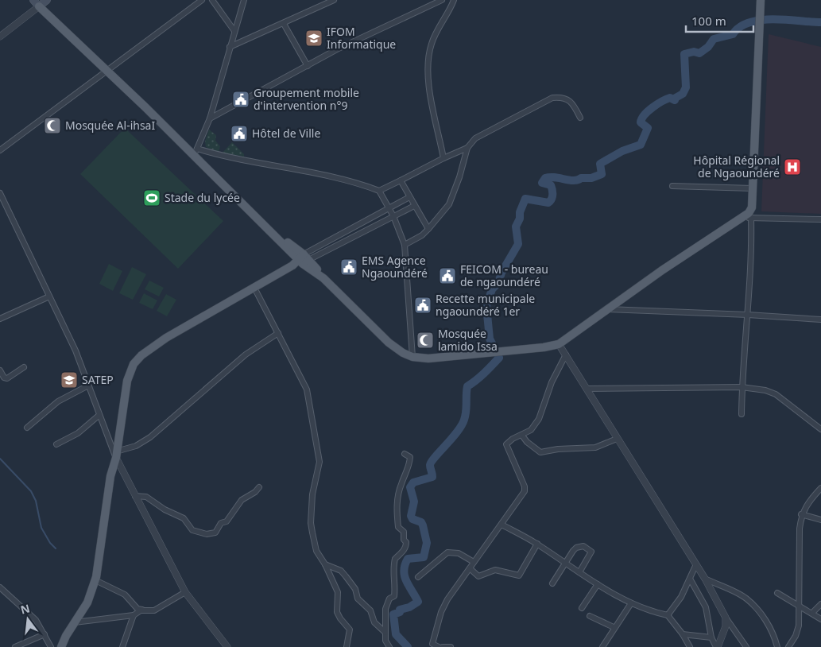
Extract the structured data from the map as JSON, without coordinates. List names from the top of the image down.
{
  "places": {
    "school or university": ["IFOM Informatique", "SATEP"],
    "public building": [
      "Groupement mobile d'intervention n°9",
      "Hôtel de Ville",
      "EMS Agence Ngaoundéré",
      "FEICOM - bureau de ngaoundéré",
      "Recette municipale ngaoundéré 1er"
    ],
    "mosque": ["Mosquée Al-ihsaI", "Mosquée lamido Issa"],
    "hospital": ["Hôpital Régional de Ngaoundéré"],
    "sports": ["Stade du lycée"]
  },
  "scale_bar": "100 m",
  "north": "top"
}
